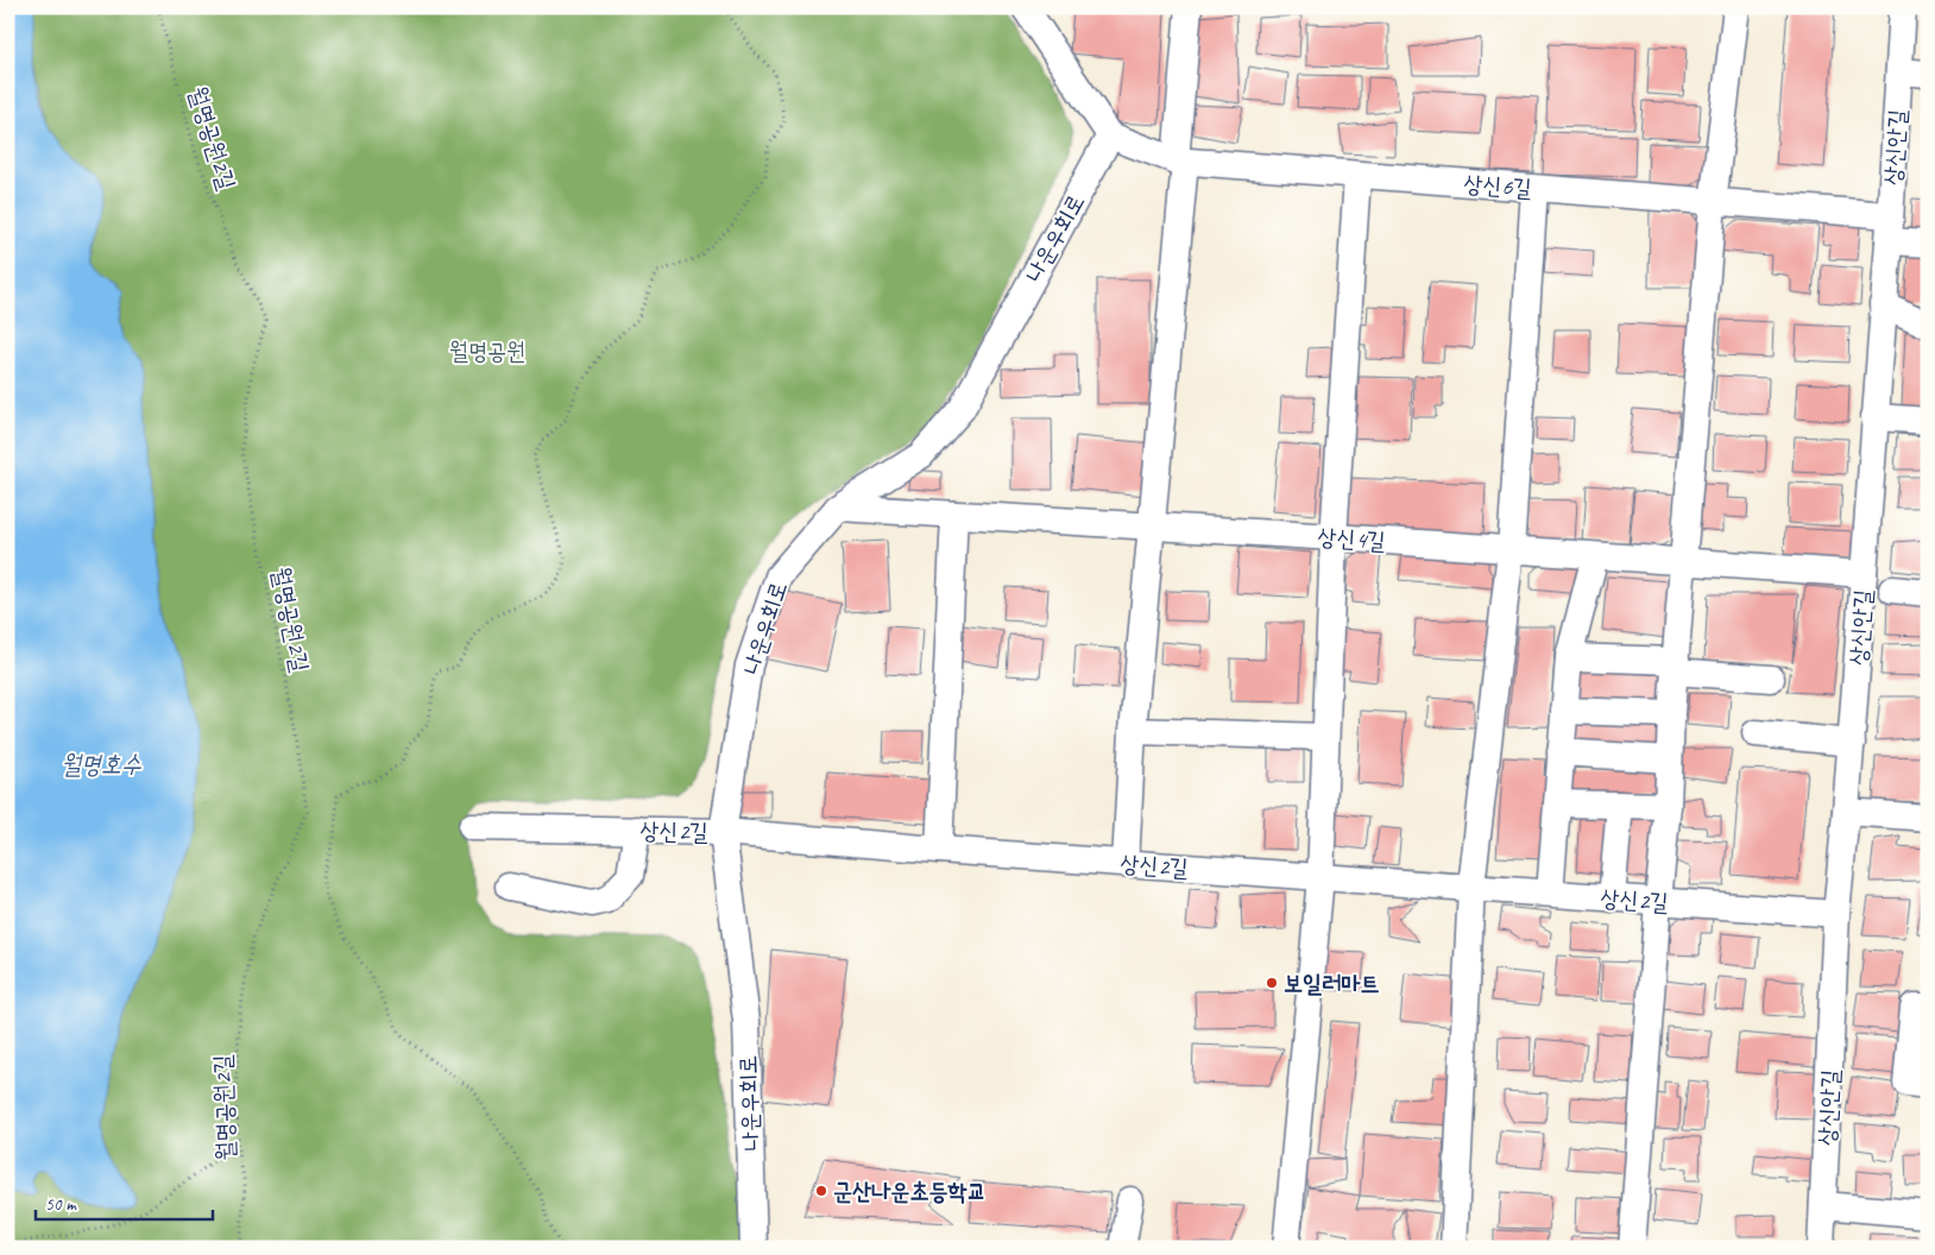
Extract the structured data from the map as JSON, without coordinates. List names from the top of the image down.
{
  "streets": {
    "street": [
      "상신안길",
      "상신6길",
      "나운우회로",
      "상신4길",
      "상신2길"
    ],
    "path": ["월명공원2길"]
  },
  "crossings": [
    ["상신안길", "상신6길"],
    ["상신안길", "상신4길"],
    ["상신안길", "상신2길"],
    ["상신6길", "나운우회로"],
    ["나운우회로", "상신4길"],
    ["나운우회로", "상신2길"]
  ],
  "water": ["월명호수"],
  "parks": ["월명공원"],
  "places": ["보일러마트", "군산나운초등학교"],
  "scale_bar": "50 m"
}
